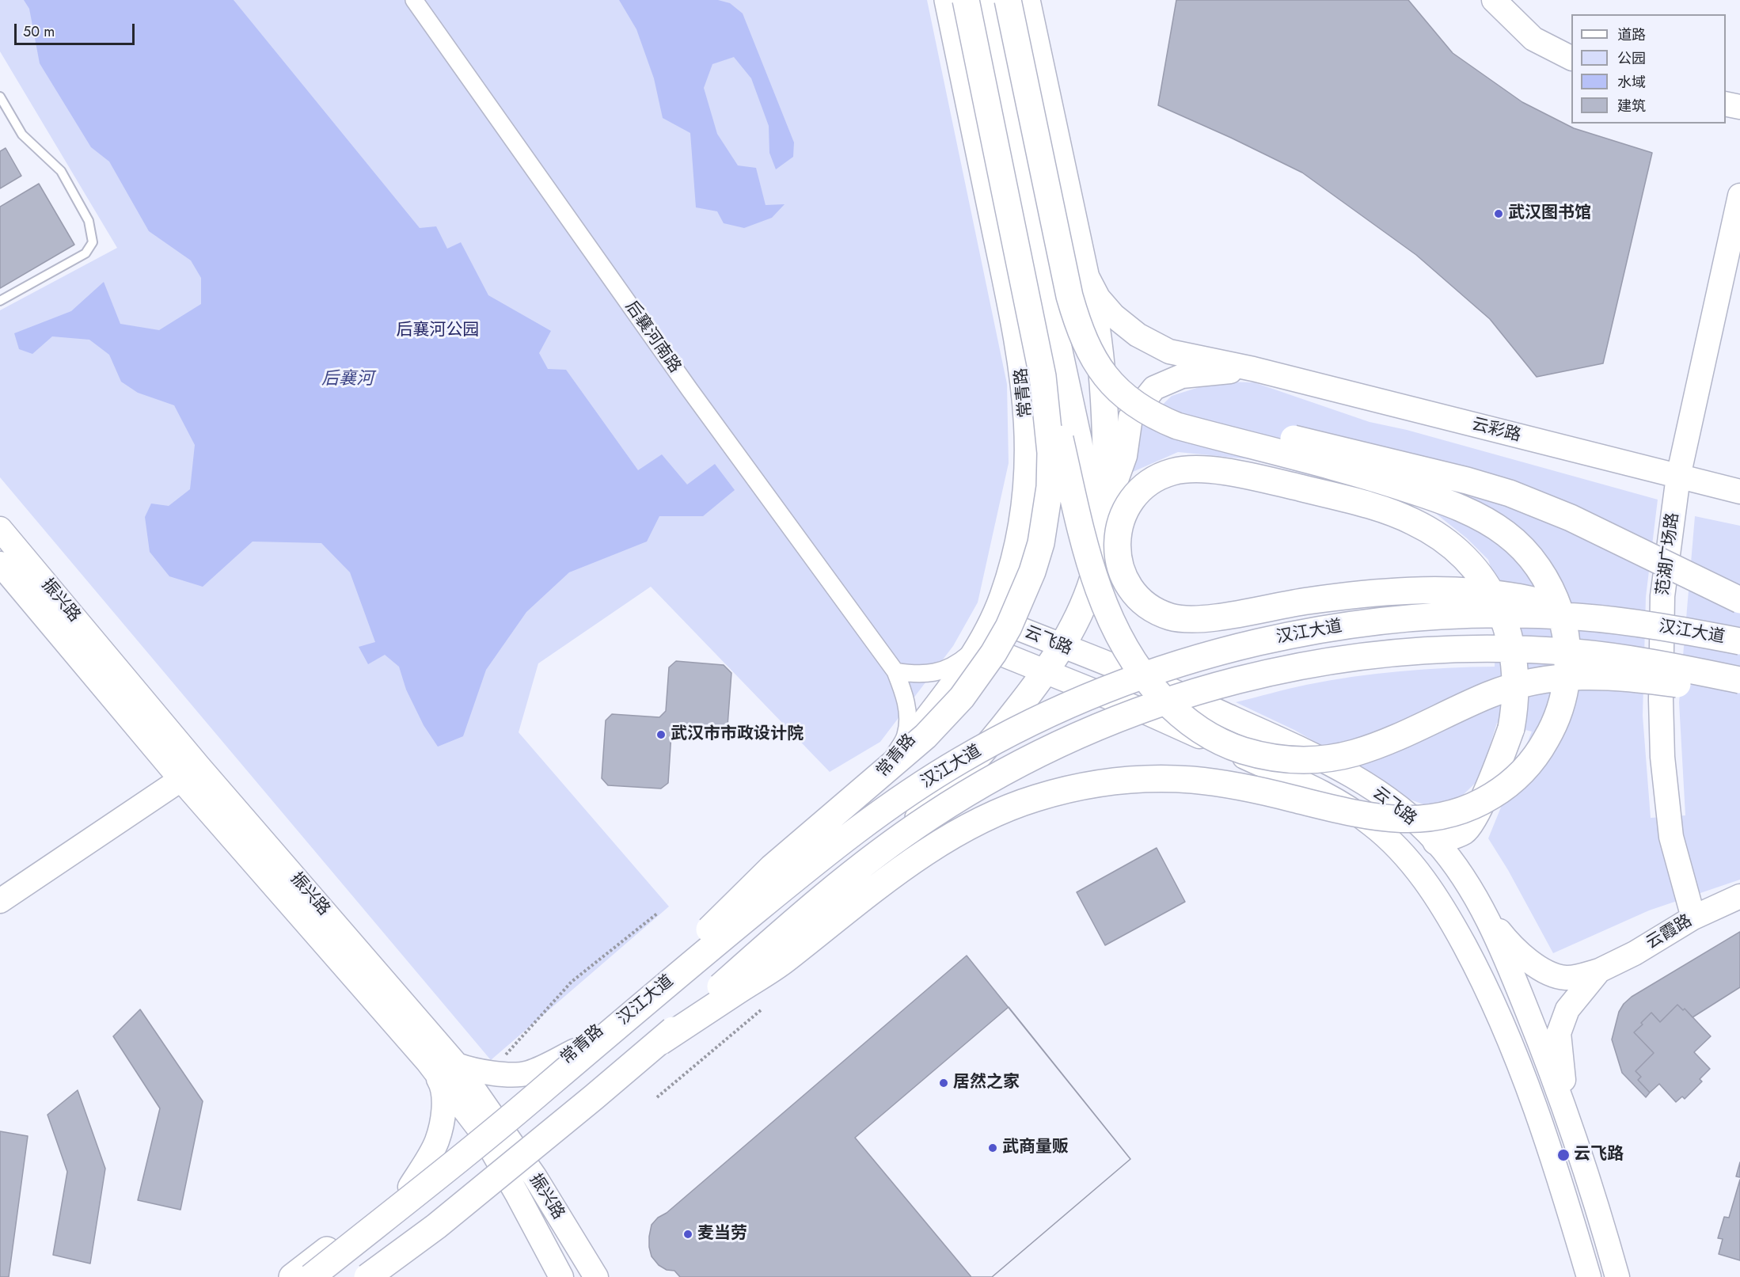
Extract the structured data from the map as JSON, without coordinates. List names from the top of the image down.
{
  "streets": {
    "main road": ["常青路", "汉江大道"],
    "street": [
      "后襄河南路",
      "云彩路",
      "范湖广场路",
      "振兴路",
      "云飞路",
      "云霞路"
    ]
  },
  "crossings": [
    ["后襄河南路", "常青路"],
    ["常青路", "振兴路"],
    ["常青路", "云飞路"],
    ["云彩路", "范湖广场路"],
    ["范湖广场路", "云霞路"]
  ],
  "water": ["后襄河"],
  "parks": ["后襄河公园"],
  "places": [
    "武汉图书馆",
    "武汉市市政设计院",
    "居然之家",
    "武商量贩",
    "云飞路",
    "麦当劳"
  ],
  "legend": [
    "道路",
    "公园",
    "水域",
    "建筑"
  ],
  "scale_bar": "50 m"
}
